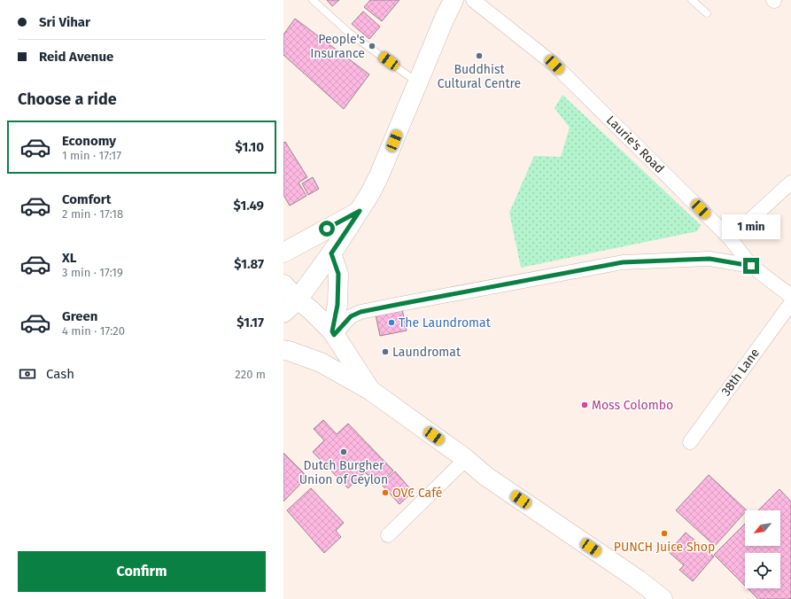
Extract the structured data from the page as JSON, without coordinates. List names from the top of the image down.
{
  "streets": {
    "street": ["Laurie's Road", "38th Lane"]
  },
  "places": [
    "People's Insurance",
    "Buddhist Cultural Centre",
    "The Laundromat",
    "Laundromat",
    "Moss Colombo",
    "Dutch Burgher Union of Ceylon",
    "OVC Café",
    "PUNCH Juice Shop"
  ],
  "north": "bottom left",
  "page": {
    "banner": ["Sri Vihar", "Reid Avenue"],
    "heading": "Choose a ride",
    "list": [
      {
        "name": "Economy",
        "note": "1 min · 17:17",
        "value": "$1.10"
      },
      {
        "name": "Comfort",
        "note": "2 min · 17:18",
        "value": "$1.49"
      },
      {
        "name": "XL",
        "note": "3 min · 17:19",
        "value": "$1.87"
      },
      {
        "name": "Green",
        "note": "4 min · 17:20",
        "value": "$1.17"
      }
    ],
    "bubble": "1 min",
    "pay": ["Cash", "220 m"],
    "buttons": "Confirm"
  }
}
